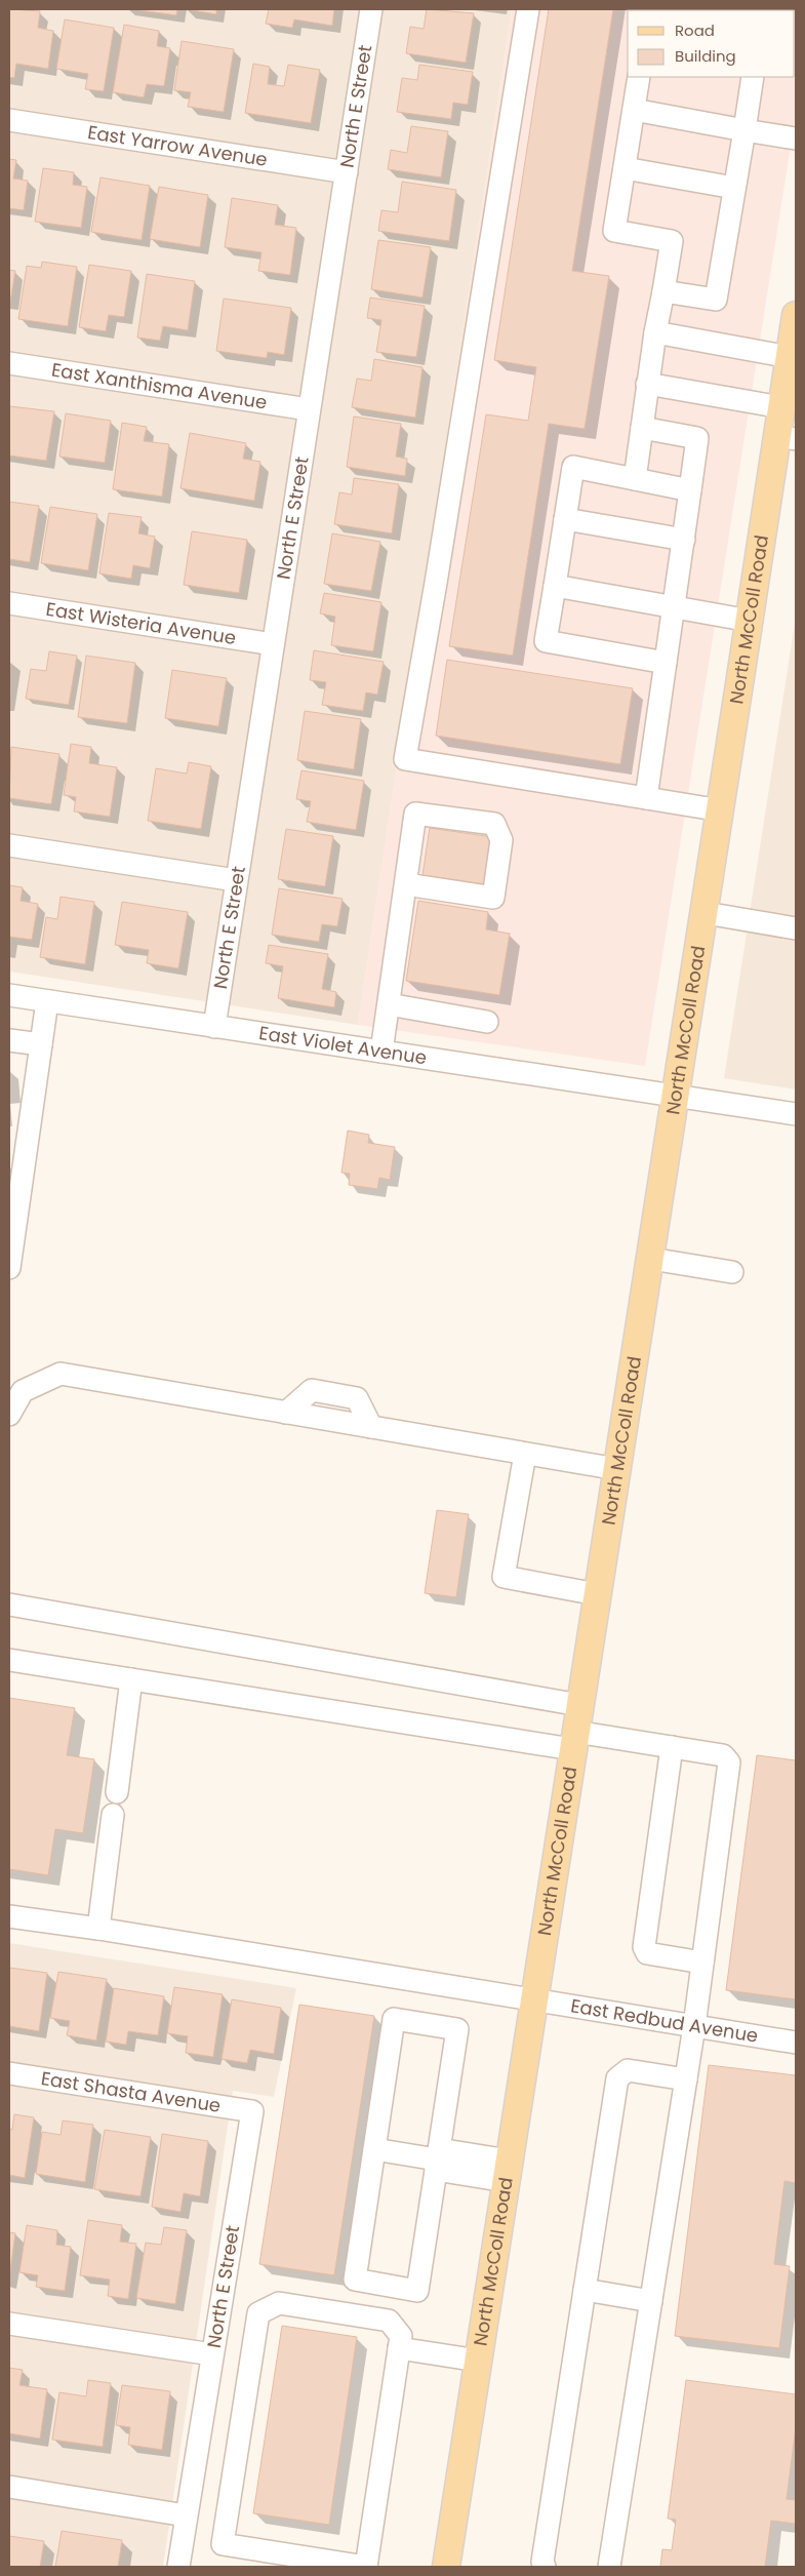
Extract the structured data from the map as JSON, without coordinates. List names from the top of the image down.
{
  "streets": {
    "main road": ["North McColl Road"],
    "street": [
      "North E Street",
      "East Yarrow Avenue",
      "East Xanthisma Avenue",
      "East Wisteria Avenue",
      "East Violet Avenue",
      "East Redbud Avenue",
      "East Shasta Avenue"
    ]
  },
  "crossings": [
    ["North E Street", "East Yarrow Avenue"],
    ["North E Street", "East Xanthisma Avenue"],
    ["North E Street", "East Wisteria Avenue"],
    ["North E Street", "East Violet Avenue"],
    ["North E Street", "East Shasta Avenue"],
    ["North McColl Road", "East Violet Avenue"],
    ["North McColl Road", "East Redbud Avenue"]
  ],
  "legend": ["Road", "Building"]
}
